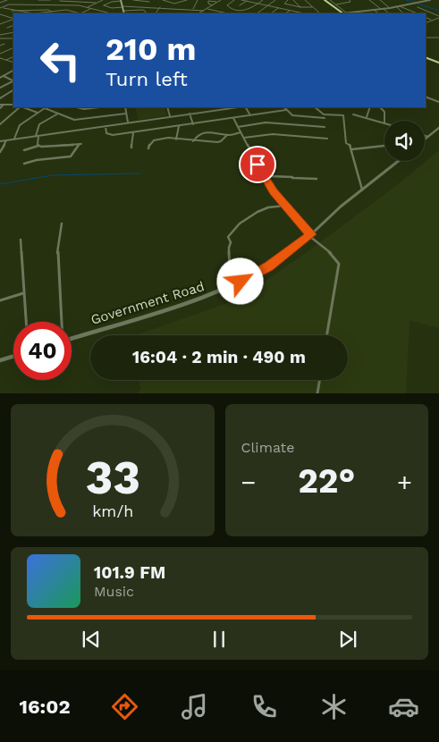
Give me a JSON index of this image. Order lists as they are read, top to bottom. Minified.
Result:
{"streets":{"street":["Government Road"]},"page":{"turn":["210 m","Turn left"],"limit":"40","trip":"16:04 · 2 min · 490 m","tile":"Climate","heat":["−","22°","+"],"song":["101.9 FM","Music"],"tabs":"16:02","gauge":["33","km/h"]}}
